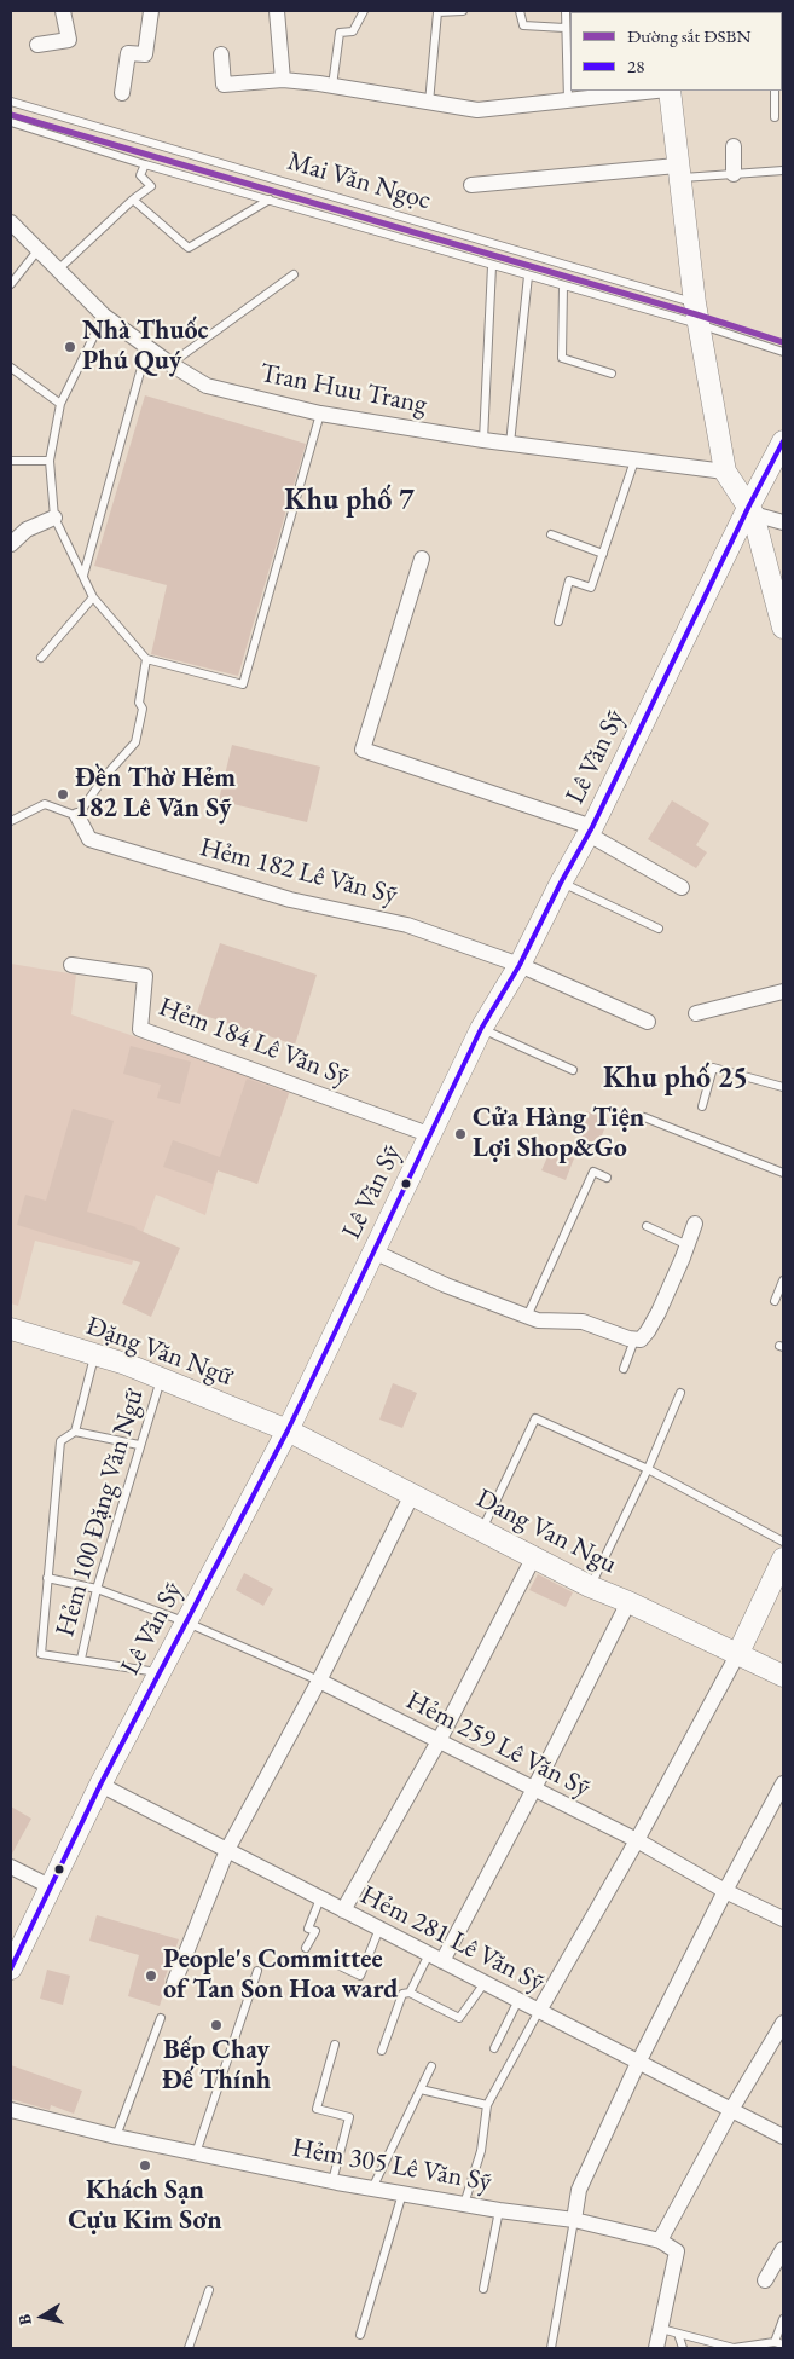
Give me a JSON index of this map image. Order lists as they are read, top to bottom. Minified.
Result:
{"streets":{"main road":["Lê Văn Sỹ","Đặng Văn Ngữ","Dang Van Ngu"],"street":["Tran Huu Trang","Hẻm 182 Lê Văn Sỹ","Hẻm 184 Lê Văn Sỹ","Hẻm 259 Lê Văn Sỹ","Hẻm 281 Lê Văn Sỹ","Hẻm 305 Lê Văn Sỹ"],"lane":["Mai Văn Ngọc","Hẻm 100 Đặng Văn Ngữ"]},"crossings":[["Lê Văn Sỹ","Hẻm 182 Lê Văn Sỹ"],["Lê Văn Sỹ","Hẻm 184 Lê Văn Sỹ"],["Lê Văn Sỹ","Đặng Văn Ngữ"],["Lê Văn Sỹ","Dang Van Ngu"],["Lê Văn Sỹ","Hẻm 259 Lê Văn Sỹ"],["Lê Văn Sỹ","Hẻm 281 Lê Văn Sỹ"],["Đặng Văn Ngữ","Hẻm 100 Đặng Văn Ngữ"],["Đặng Văn Ngữ","Dang Van Ngu"],["Hẻm 100 Đặng Văn Ngữ","Hẻm 259 Lê Văn Sỹ"]],"districts":["Khu phố 7","Khu phố 25"],"places":["Nhà Thuốc Phú Quý","Đền Thờ Hẻm 182 Lê Văn Sỹ","Cửa Hàng Tiện Lợi Shop&Go","People's Committee of Tan Son Hoa ward","Bếp Chay Đế Thính","Khách Sạn Cựu Kim Sơn"],"lines":["rail line ĐSBN","transit line 28"],"legend":["Đường sắt ĐSBN","28"],"north":"left"}
